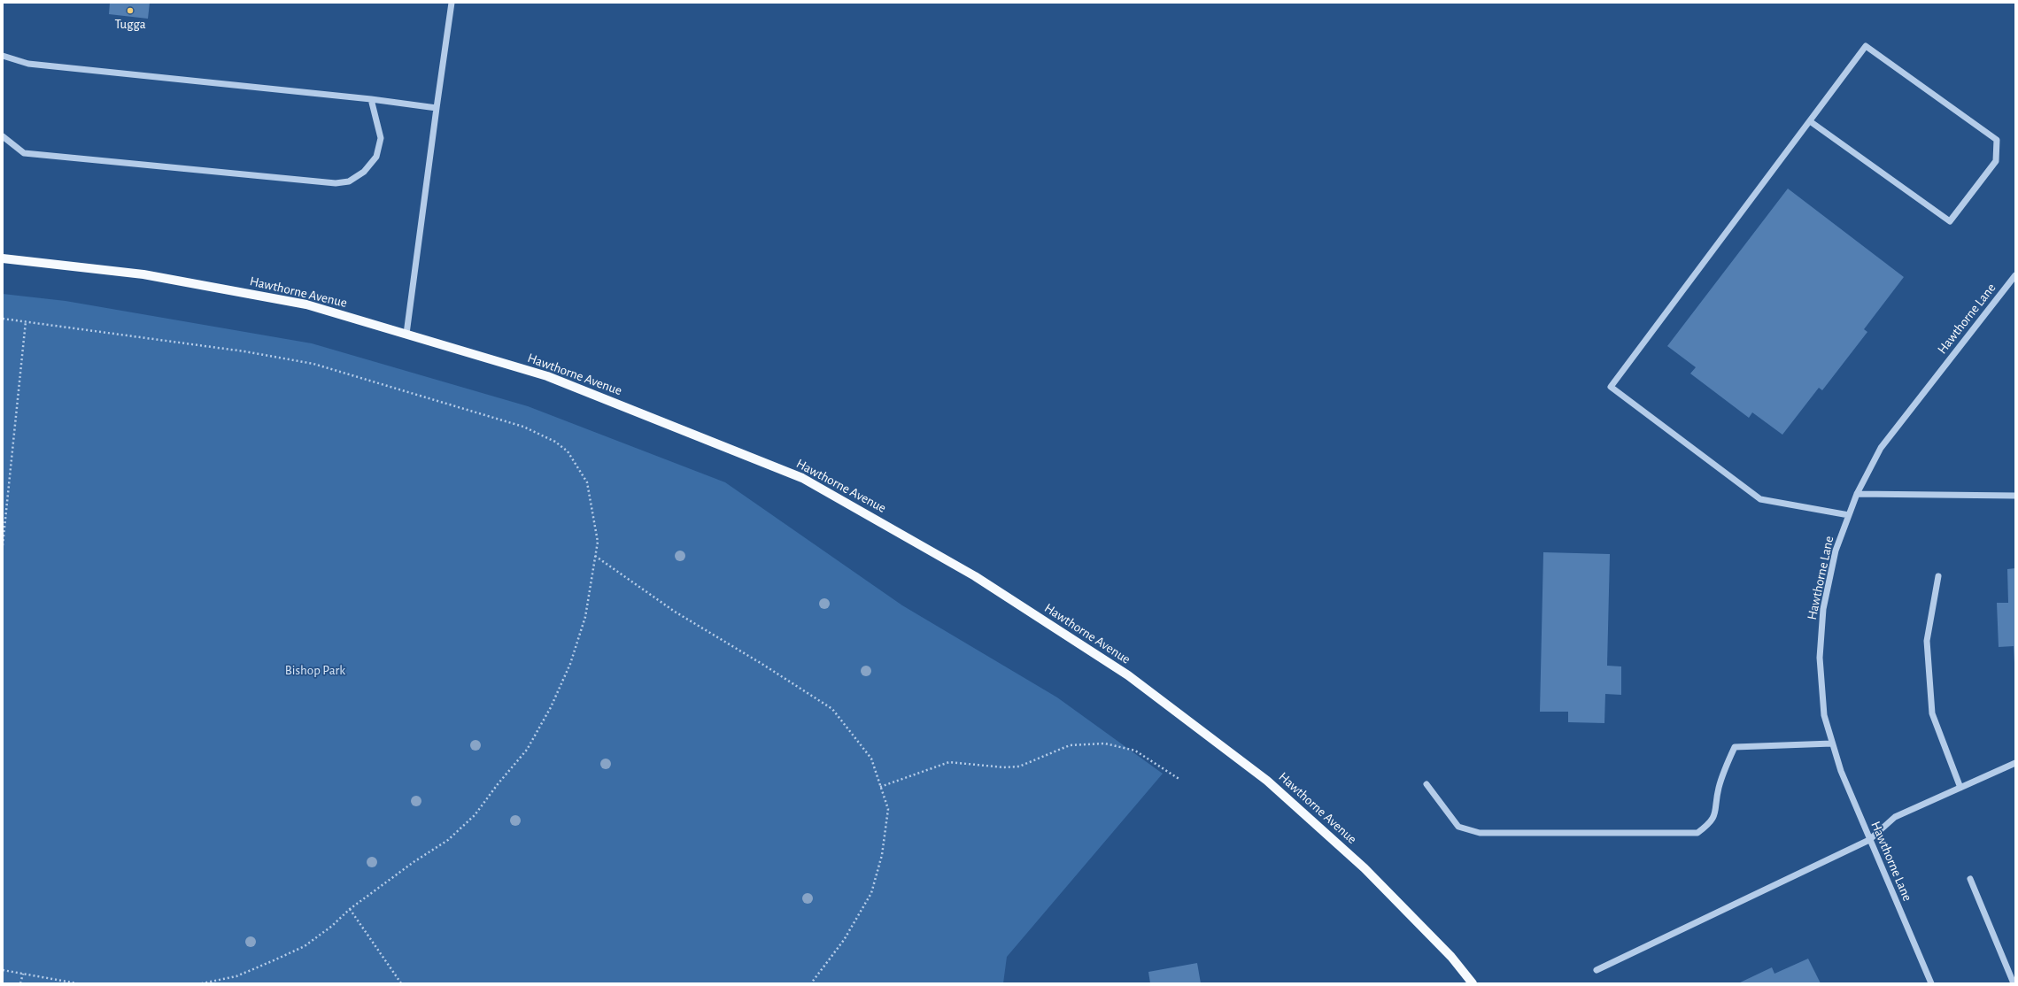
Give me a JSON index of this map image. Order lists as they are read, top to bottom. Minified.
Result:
{"streets":{"main road":["Hawthorne Avenue"],"street":["Hawthorne Lane"]},"parks":["Bishop Park"],"places":["Tugga"]}
